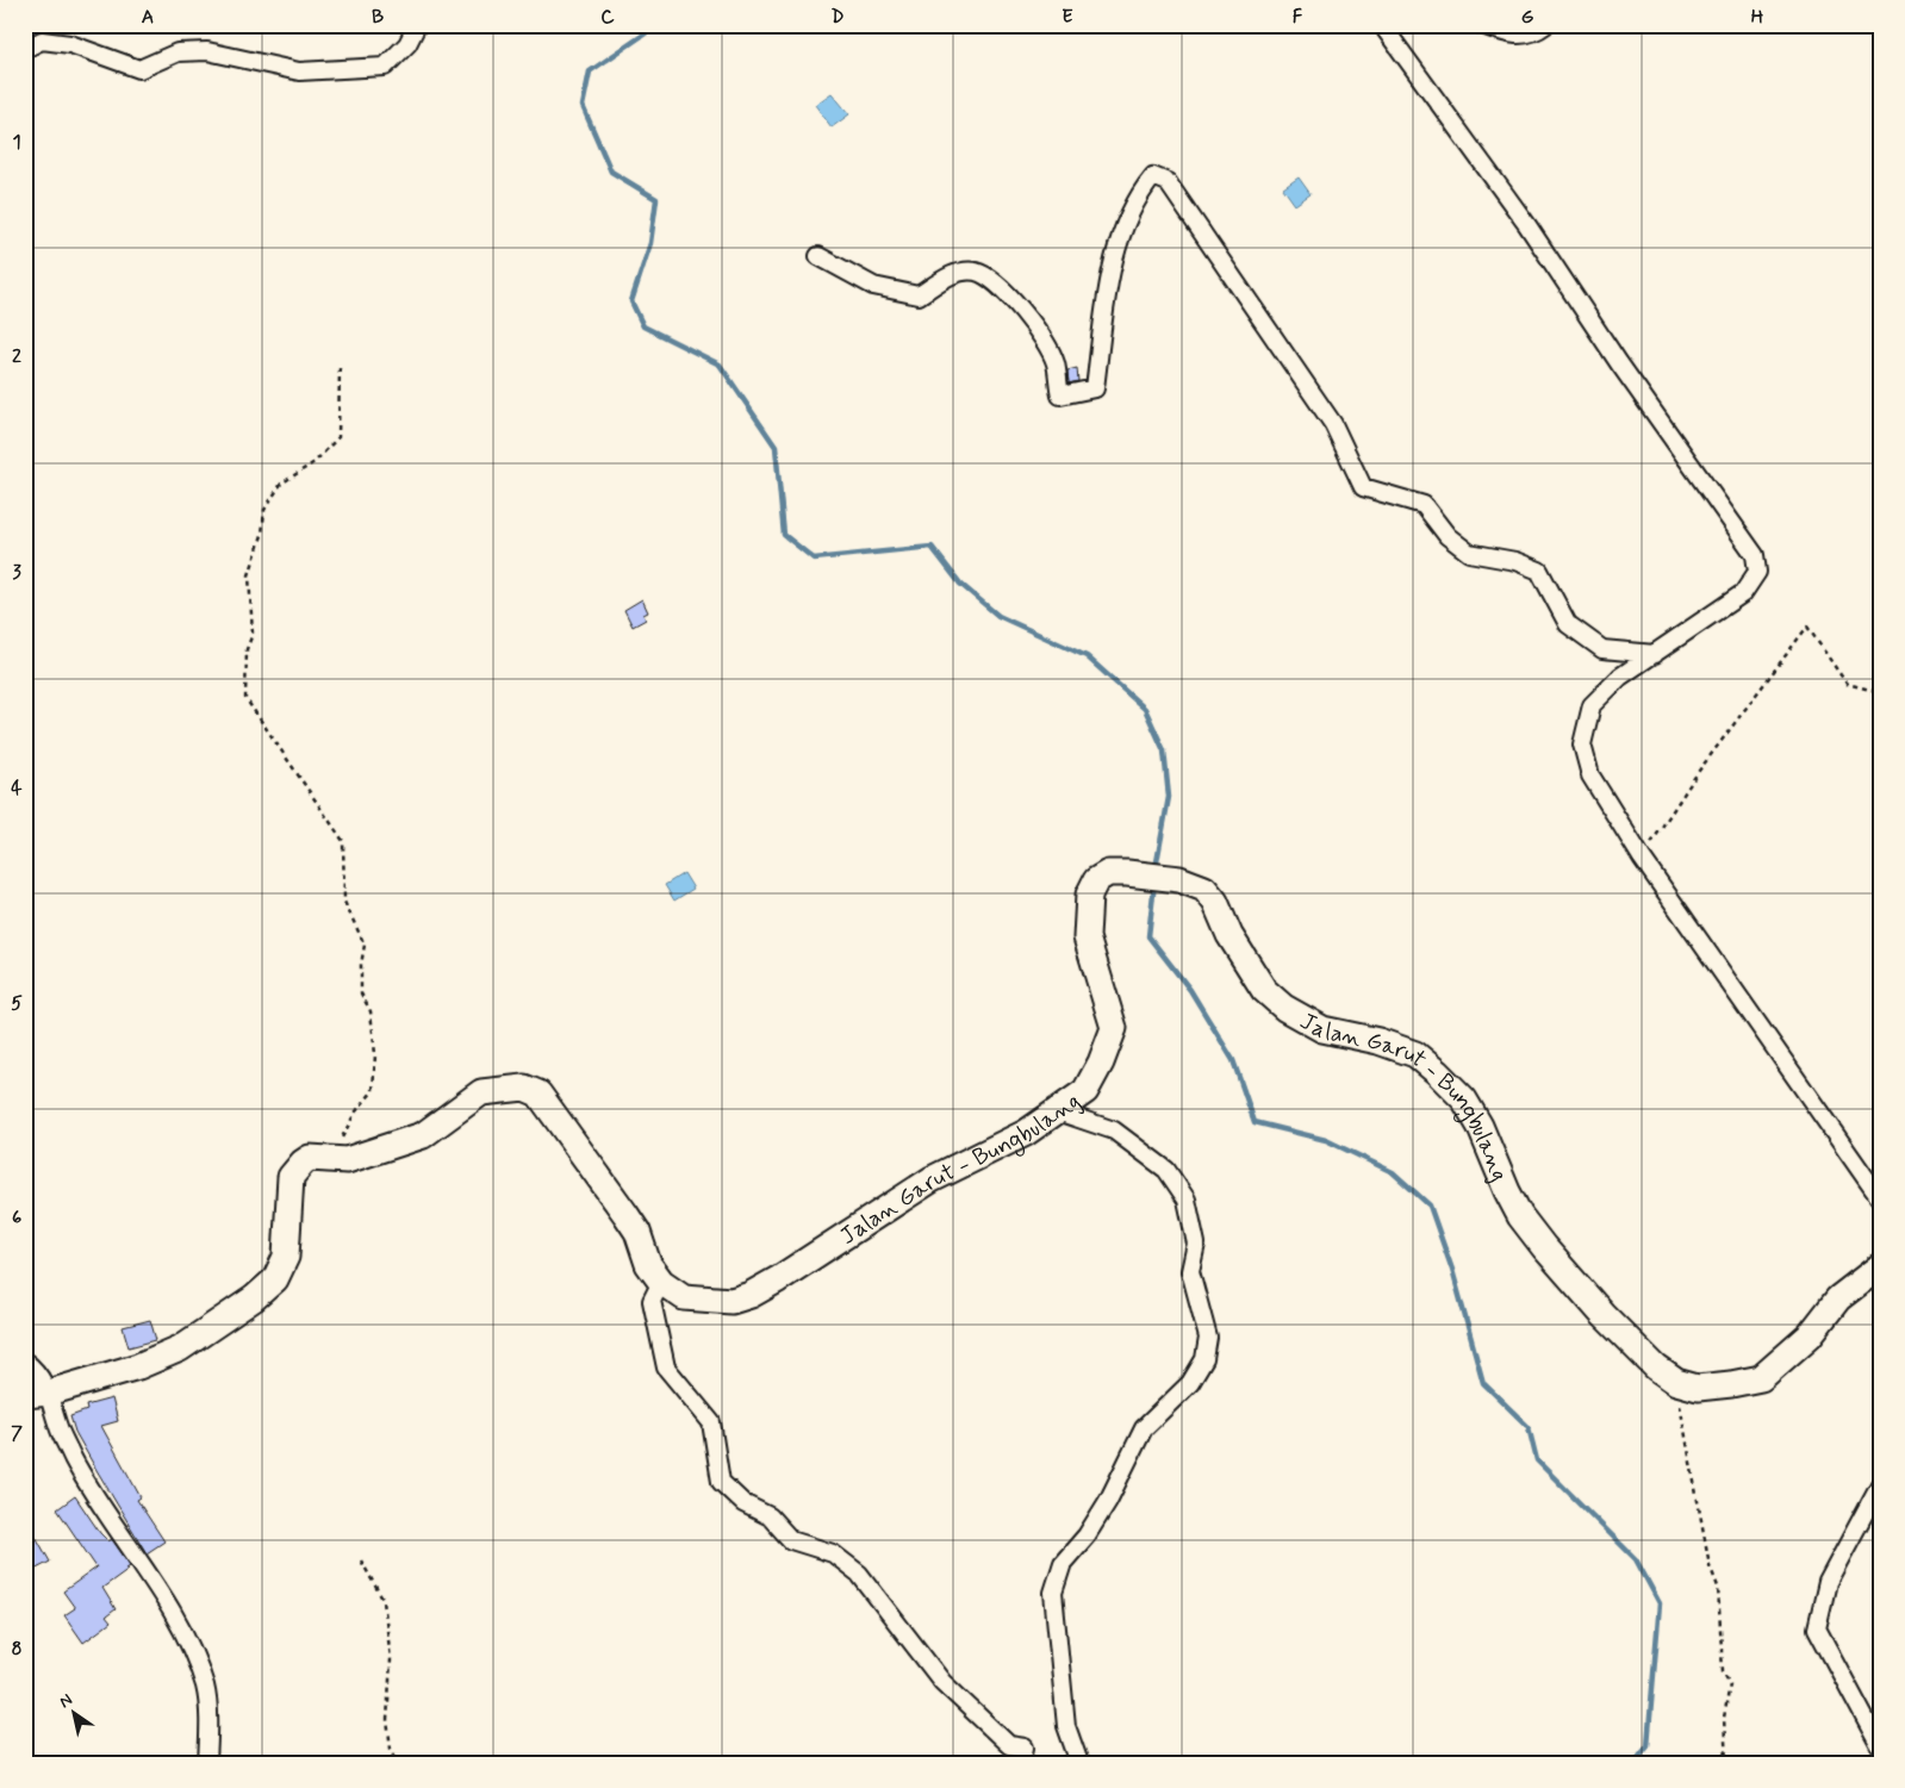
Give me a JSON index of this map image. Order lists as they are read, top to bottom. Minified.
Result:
{"streets":{"main road":["Jalan Garut - Bungbulang"]},"north":"top left","grid":{"columns":["A","B","C","D","E","F","G","H"],"rows":["1","2","3","4","5","6","7","8"]}}
